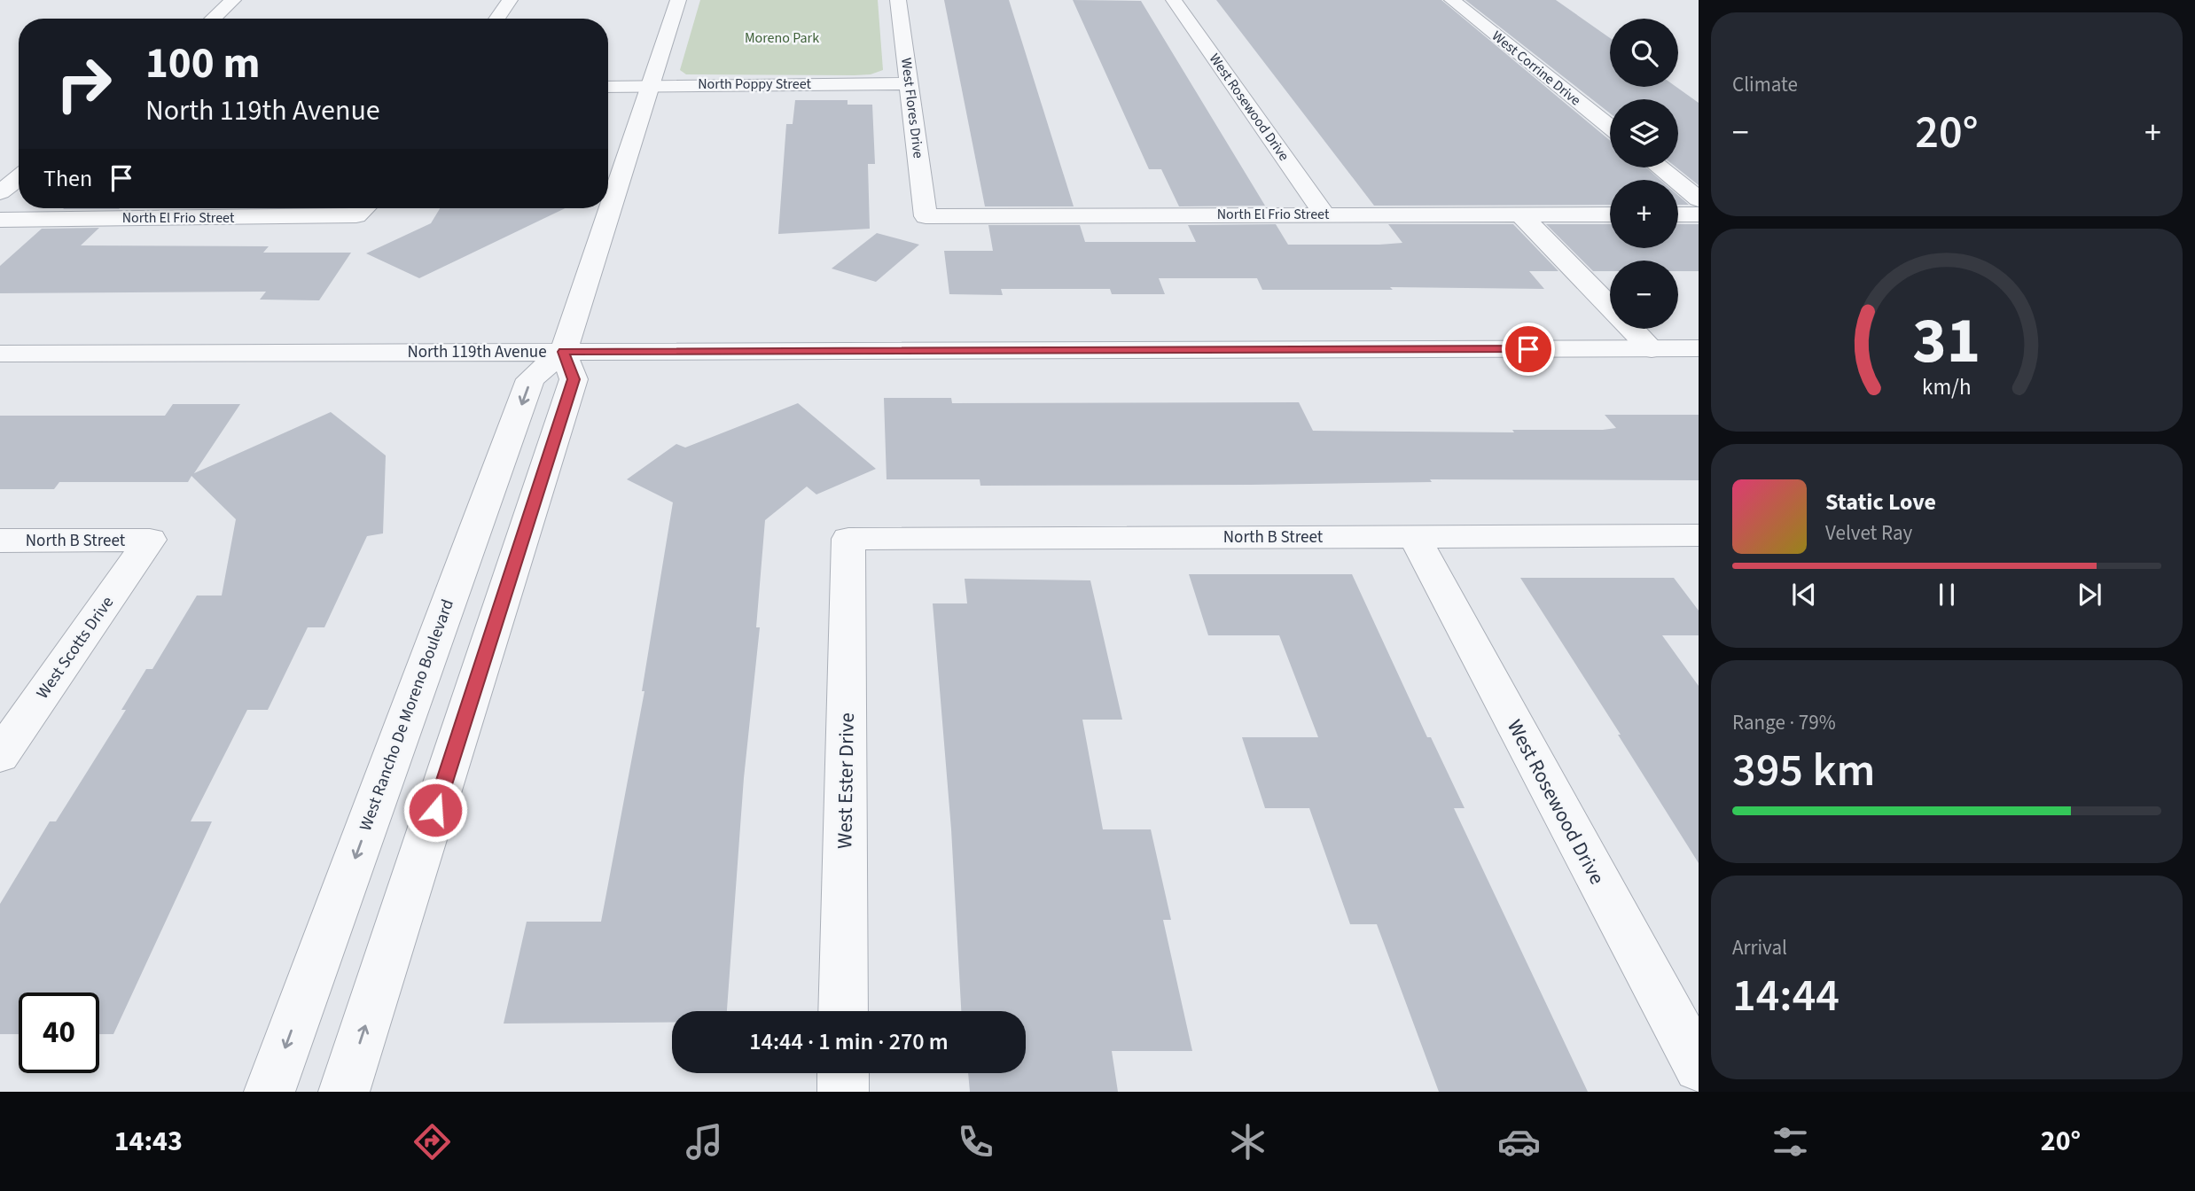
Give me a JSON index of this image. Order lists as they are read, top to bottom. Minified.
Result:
{"streets":{"street":["West Corrine Drive","North Poppy Street","West Rosewood Drive","West Flores Drive","North El Frio Street","North 119th Avenue","North B Street","West Scotts Drive","West Rancho De Moreno Boulevard","West Ester Drive"]},"crossings":[["North Poppy Street","West Flores Drive"],["West Rosewood Drive","North El Frio Street"],["West Rosewood Drive","North B Street"],["West Flores Drive","North El Frio Street"],["North 119th Avenue","West Rancho De Moreno Boulevard"],["North B Street","West Scotts Drive"],["North B Street","West Ester Drive"]],"parks":["Moreno Park"],"page":{"tile":["Climate",["Range · 79%","395 km"],["Arrival","14:44"]],"map_buttons":["+","−"],"turn":["100 m","North 119th Avenue"],"heat":["−","20°","+"],"then":"Then","song":["Static Love","Velvet Ray"],"limit":"40","trip":"14:44 · 1 min · 270 m","tabs":["14:43","20°"],"gauge":["31","km/h"]}}
